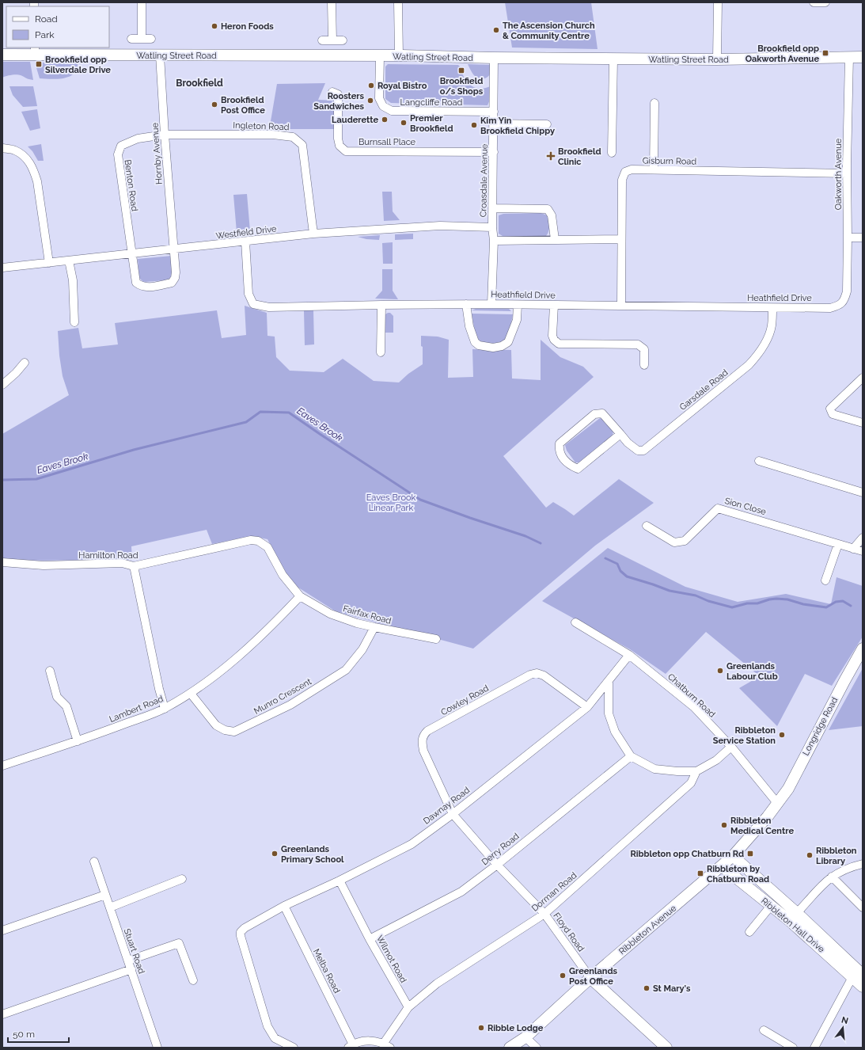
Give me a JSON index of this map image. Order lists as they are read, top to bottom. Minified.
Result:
{"streets":{"street":["Watling Street Road","Langcliffe Road","Ingleton Road","Burnsall Place","Hornby Avenue","Gisburn Road","Oakworth Avenue","Croasdale Avenue","Benton Road","Westfield Drive","Heathfield Drive","Garsdale Road","Sion Close","Hamilton Road","Fairfax Road","Chatburn Road","Munro Crescent","Cowley Road","Lambert Road","Longridge Road","Dawnay Road","Derry Road","Dorman Road","Ribbleton Hall Drive","Ribbleton Avenue","Floyd Road","Stuart Road","Wilmot Road","Melba Road"]},"crossings":[["Watling Street Road","Langcliffe Road"],["Watling Street Road","Hornby Avenue"],["Watling Street Road","Oakworth Avenue"],["Watling Street Road","Croasdale Avenue"],["Langcliffe Road","Croasdale Avenue"],["Ingleton Road","Hornby Avenue"],["Ingleton Road","Benton Road"],["Ingleton Road","Westfield Drive"],["Burnsall Place","Croasdale Avenue"],["Hornby Avenue","Benton Road"],["Hornby Avenue","Westfield Drive"],["Gisburn Road","Oakworth Avenue"],["Gisburn Road","Heathfield Drive"],["Oakworth Avenue","Heathfield Drive"],["Croasdale Avenue","Westfield Drive"],["Croasdale Avenue","Heathfield Drive"],["Benton Road","Westfield Drive"],["Westfield Drive","Heathfield Drive"],["Heathfield Drive","Garsdale Road"],["Hamilton Road","Fairfax Road"],["Fairfax Road","Munro Crescent"],["Fairfax Road","Lambert Road"],["Chatburn Road","Longridge Road"],["Chatburn Road","Dawnay Road"],["Chatburn Road","Ribbleton Avenue"],["Munro Crescent","Lambert Road"],["Cowley Road","Dawnay Road"],["Cowley Road","Floyd Road"],["Longridge Road","Ribbleton Avenue"],["Dawnay Road","Floyd Road"],["Dawnay Road","Wilmot Road"],["Dawnay Road","Melba Road"],["Derry Road","Floyd Road"],["Derry Road","Wilmot Road"],["Dorman Road","Floyd Road"],["Dorman Road","Wilmot Road"],["Ribbleton Hall Drive","Ribbleton Avenue"],["Ribbleton Avenue","Floyd Road"]],"districts":["Brookfield"],"water":["Eaves Brook"],"parks":["Eaves Brook Linear Park"],"places":{"other":["Heron Foods","The Ascension Church & Community Centre","Royal Bistro","Roosters Sandwiches","Brookfield Post Office","Lauderette","Premier Brookfield","Kim Yin Brookfield Chippy","Greenlands Labour Club","Ribbleton Service Station","Ribbleton Medical Centre","Greenlands Primary School","Ribbleton Library","Greenlands Post Office","St Mary's","Ribble Lodge"],"transit":["Brookfield opp Oakworth Avenue","Brookfield opp Silverdale Drive","Brookfield o/s Shops","Ribbleton opp Chatburn Rd","Ribbleton by Chatburn Road"],"health":["Brookfield Clinic"]},"legend":["Road","Park"],"scale_bar":"50 m","north":"top"}
